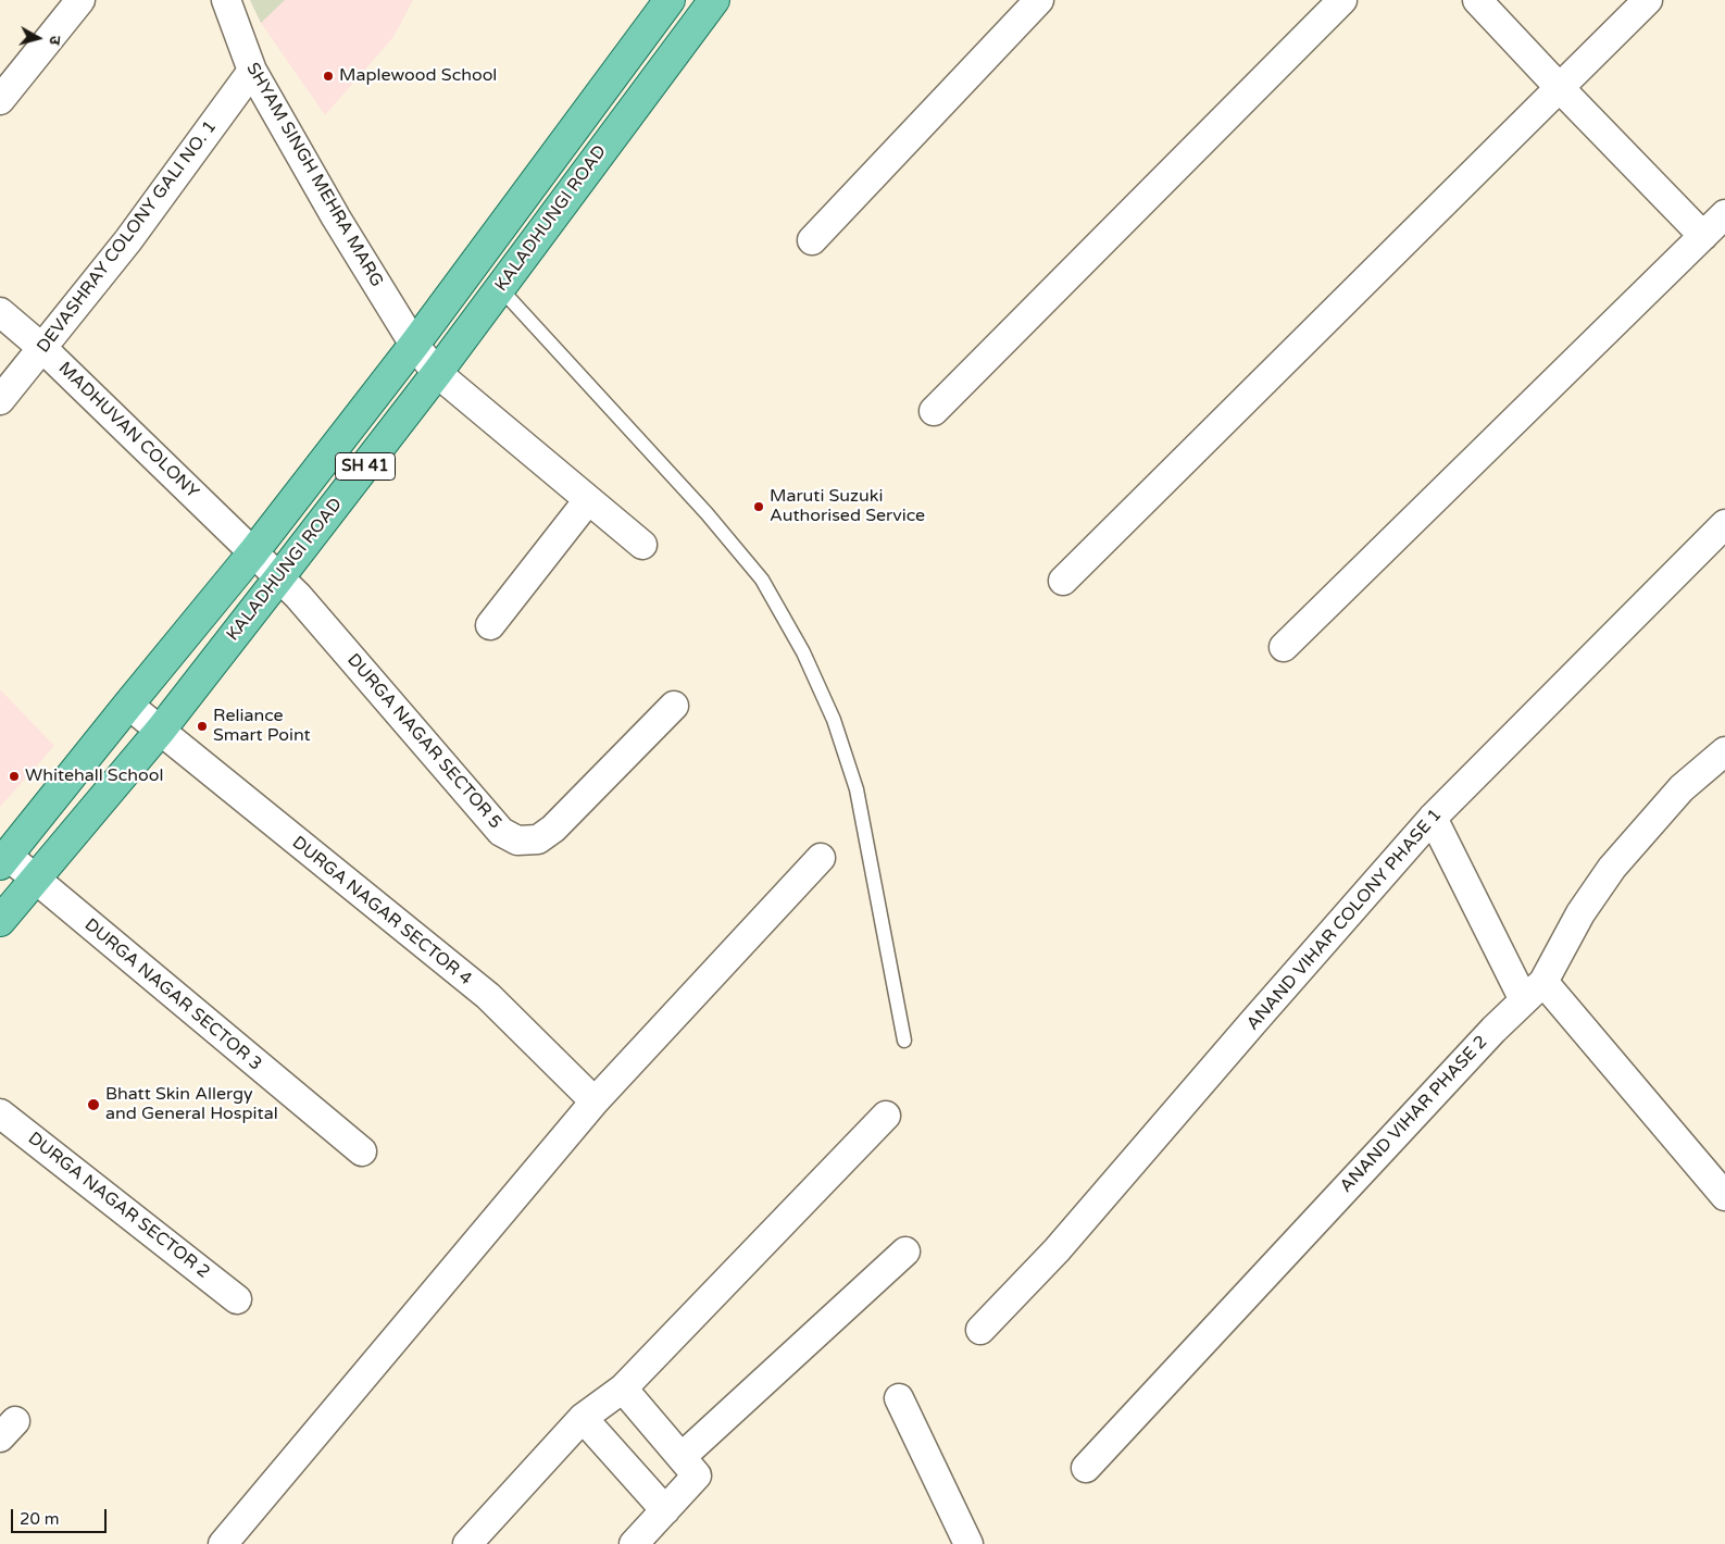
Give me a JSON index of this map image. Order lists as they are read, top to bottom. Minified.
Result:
{"streets":{"main road":["KALADHUNGI ROAD","SH 41"],"street":["SHYAM SINGH MEHRA MARG","DEVASHRAY COLONY GALI NO. 1","MADHUVAN COLONY","DURGA NAGAR SECTOR 5","DURGA NAGAR SECTOR 4","ANAND VIHAR COLONY PHASE 1","DURGA NAGAR SECTOR 3","ANAND VIHAR PHASE 2","DURGA NAGAR SECTOR 2"]},"crossings":[["SHYAM SINGH MEHRA MARG","KALADHUNGI ROAD"],["SHYAM SINGH MEHRA MARG","DEVASHRAY COLONY GALI NO. 1"],["KALADHUNGI ROAD","MADHUVAN COLONY"],["KALADHUNGI ROAD","DURGA NAGAR SECTOR 5"],["KALADHUNGI ROAD","DURGA NAGAR SECTOR 4"],["KALADHUNGI ROAD","DURGA NAGAR SECTOR 3"],["DEVASHRAY COLONY GALI NO. 1","MADHUVAN COLONY"],["MADHUVAN COLONY","DURGA NAGAR SECTOR 5"]],"places":["Maplewood School","Maruti Suzuki Authorised Service","Reliance Smart Point","Whitehall School","Bhatt Skin Allergy and General Hospital"],"scale_bar":"20 m","north":"right"}
